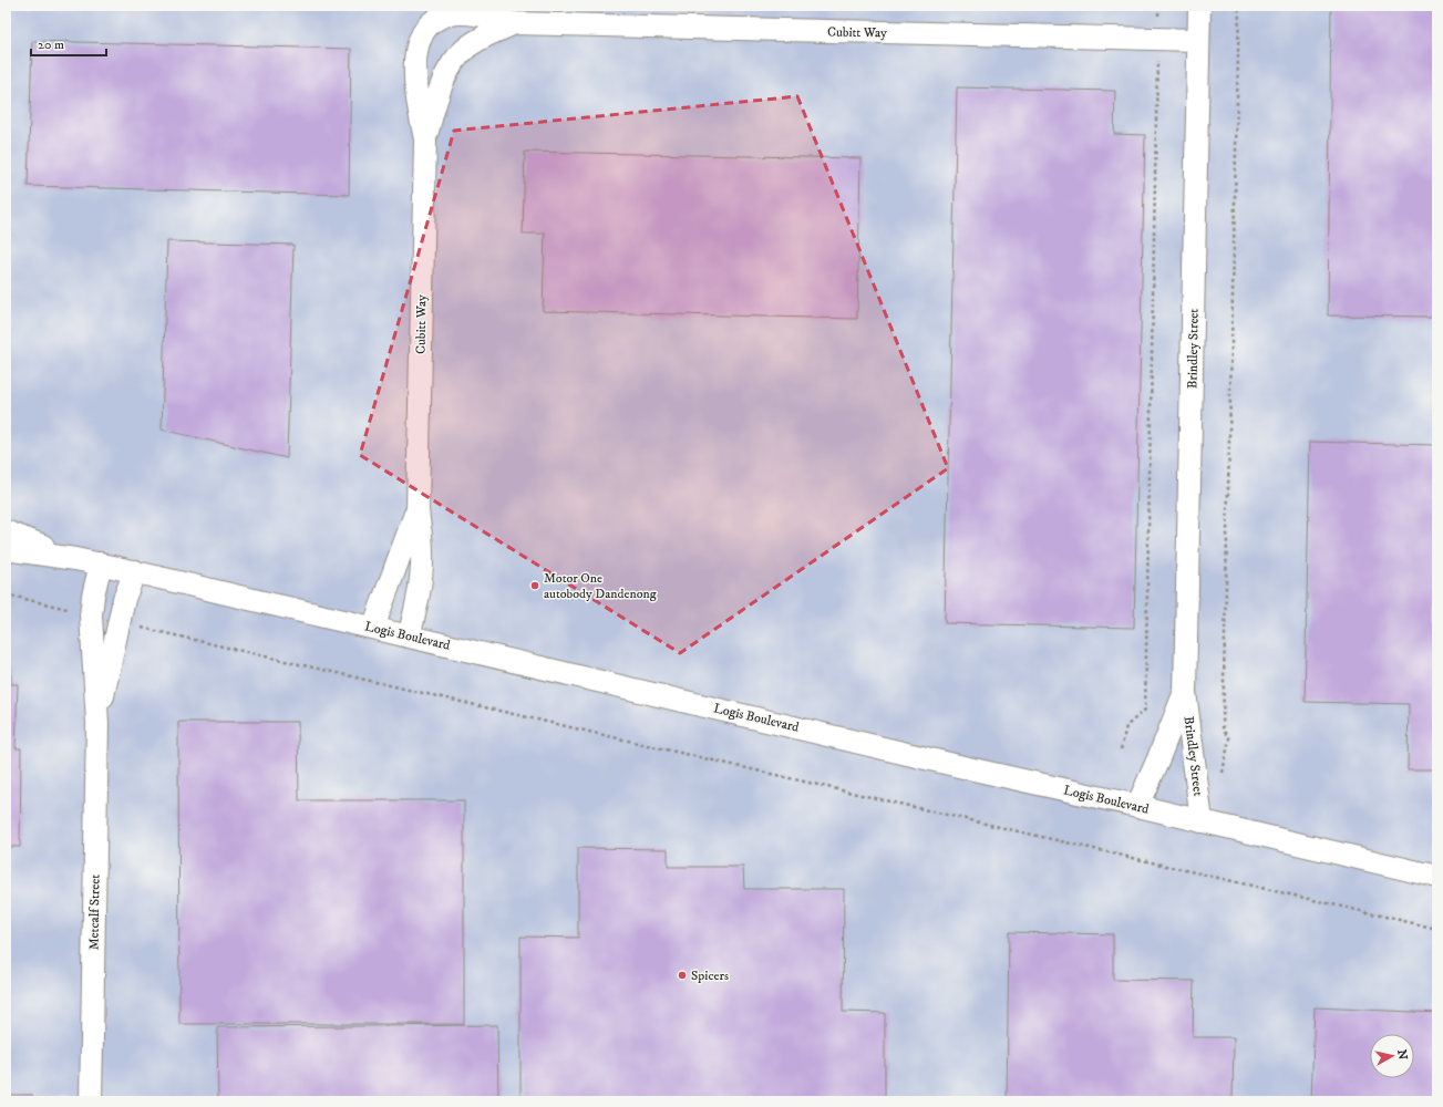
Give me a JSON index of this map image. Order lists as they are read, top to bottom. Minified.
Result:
{"streets":{"street":["Cubitt Way","Brindley Street","Logis Boulevard","Metcalf Street"]},"crossings":[["Cubitt Way","Brindley Street"],["Cubitt Way","Logis Boulevard"],["Brindley Street","Logis Boulevard"],["Logis Boulevard","Metcalf Street"]],"places":["Motor One autobody Dandenong","Spicers"],"scale_bar":"20 m","north":"right"}
